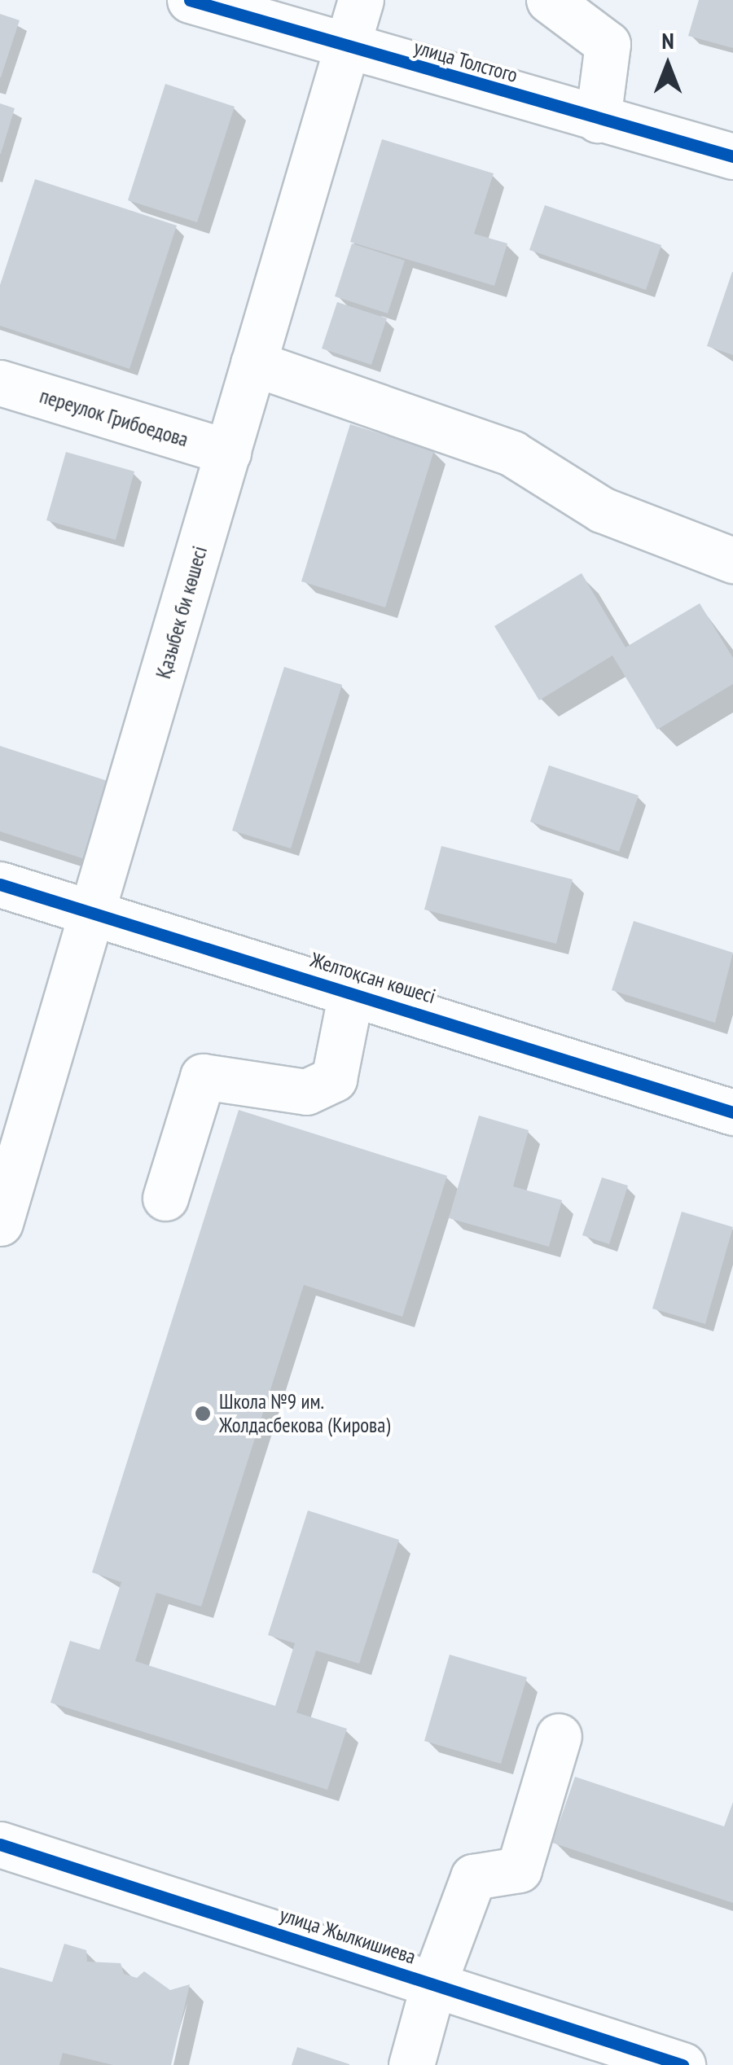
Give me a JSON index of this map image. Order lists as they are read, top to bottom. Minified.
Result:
{"streets":{"street":["улица Толстого","переулок Грибоедова","Қазыбек би көшесі","Желтоқсан көшесі","улица Жылкишиева"]},"crossings":[["улица Толстого","Қазыбек би көшесі"],["переулок Грибоедова","Қазыбек би көшесі"],["Қазыбек би көшесі","Желтоқсан көшесі"]],"places":["Школа №9 им. Жолдасбекова (Кирова)"],"north":"top"}
